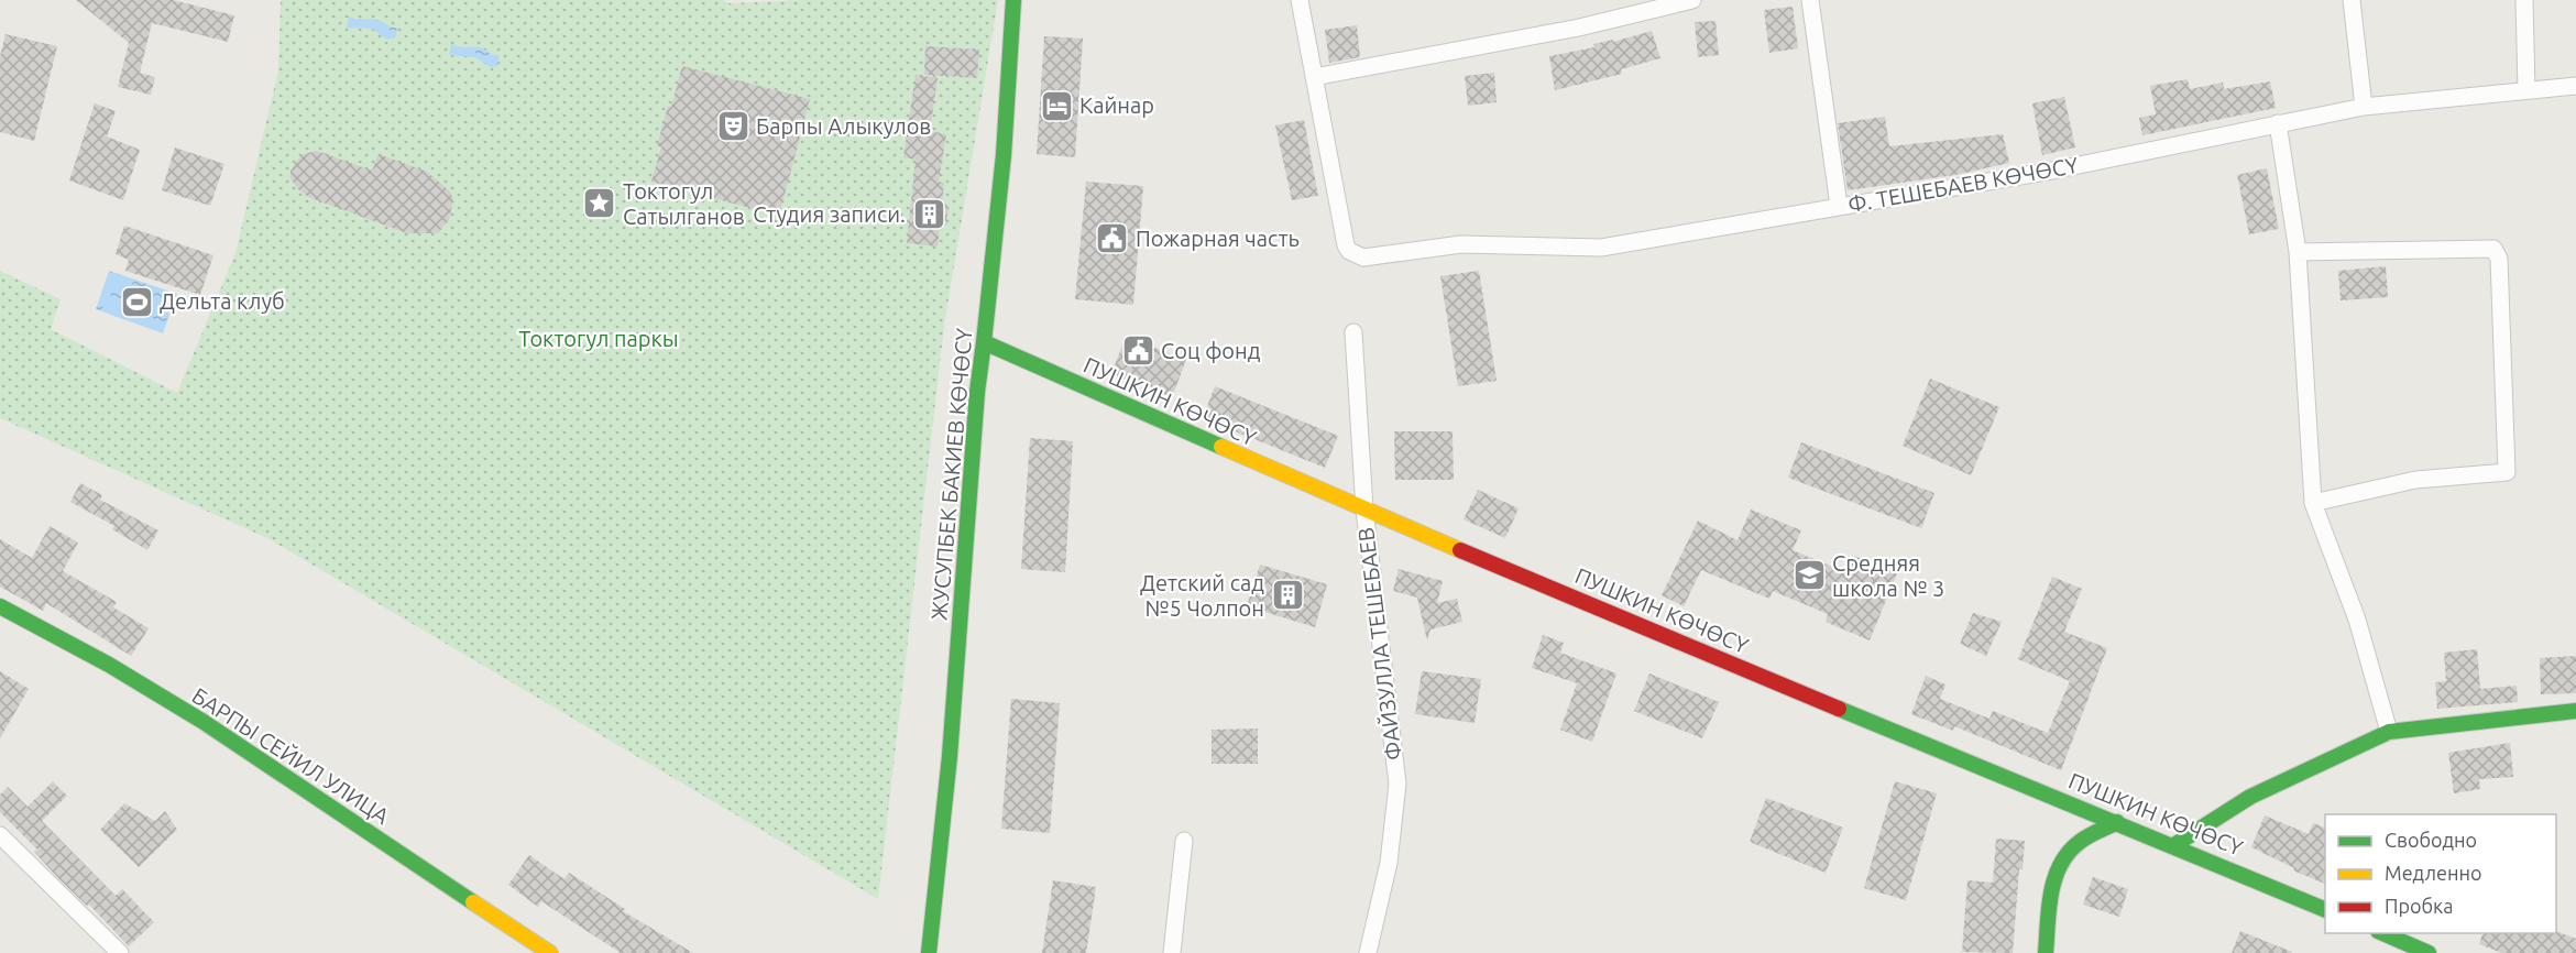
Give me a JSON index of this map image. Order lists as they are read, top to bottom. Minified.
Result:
{"streets":{"main road":["ПУШКИН КӨЧӨСҮ","ЖУСУПБЕК БАКИЕВ КӨЧӨСҮ","БАРПЫ СЕЙИЛ УЛИЦА"],"street":["Ф. ТЕШЕБАЕВ КӨЧӨСҮ","ФАЙЗУЛЛА ТЕШЕБАЕВ"]},"crossings":[["ПУШКИН КӨЧӨСҮ","ЖУСУПБЕК БАКИЕВ КӨЧӨСҮ"],["ПУШКИН КӨЧӨСҮ","ФАЙЗУЛЛА ТЕШЕБАЕВ"]],"parks":["Токтогул паркы"],"places":{"hotel":["Кайнар"],"theatre":["Барпы Алыкулов"],"place":["Токтогул Сатылганов"],"building":["Студия записи.","Детский сад №5 Чолпон"],"public building":["Пожарная часть","Соц фонд"],"sports":["Дельта клуб"],"school or university":["Средняя школа № 3"]},"legend":["Свободно","Медленно","Пробка"]}
